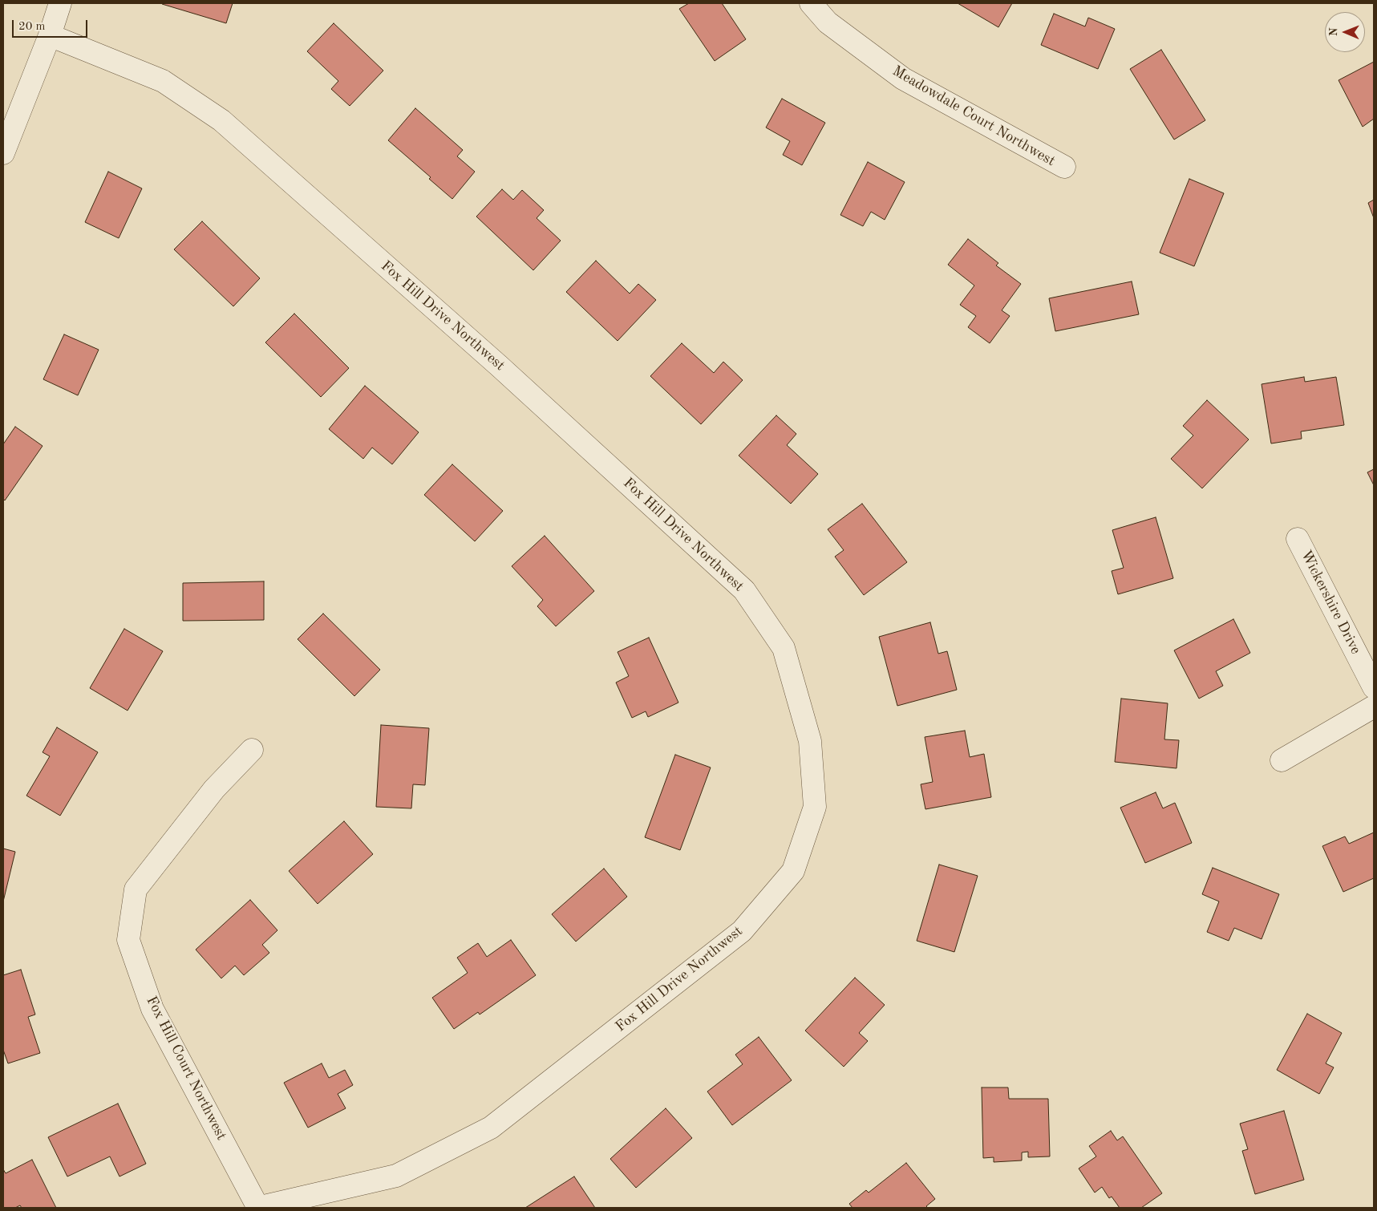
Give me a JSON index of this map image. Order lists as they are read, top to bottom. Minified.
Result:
{"streets":{"street":["Meadowdale Court Northwest","Fox Hill Drive Northwest","Wickershire Drive","Fox Hill Court Northwest"]},"crossings":[["Fox Hill Drive Northwest","Fox Hill Court Northwest"]],"scale_bar":"20 m","north":"left"}
